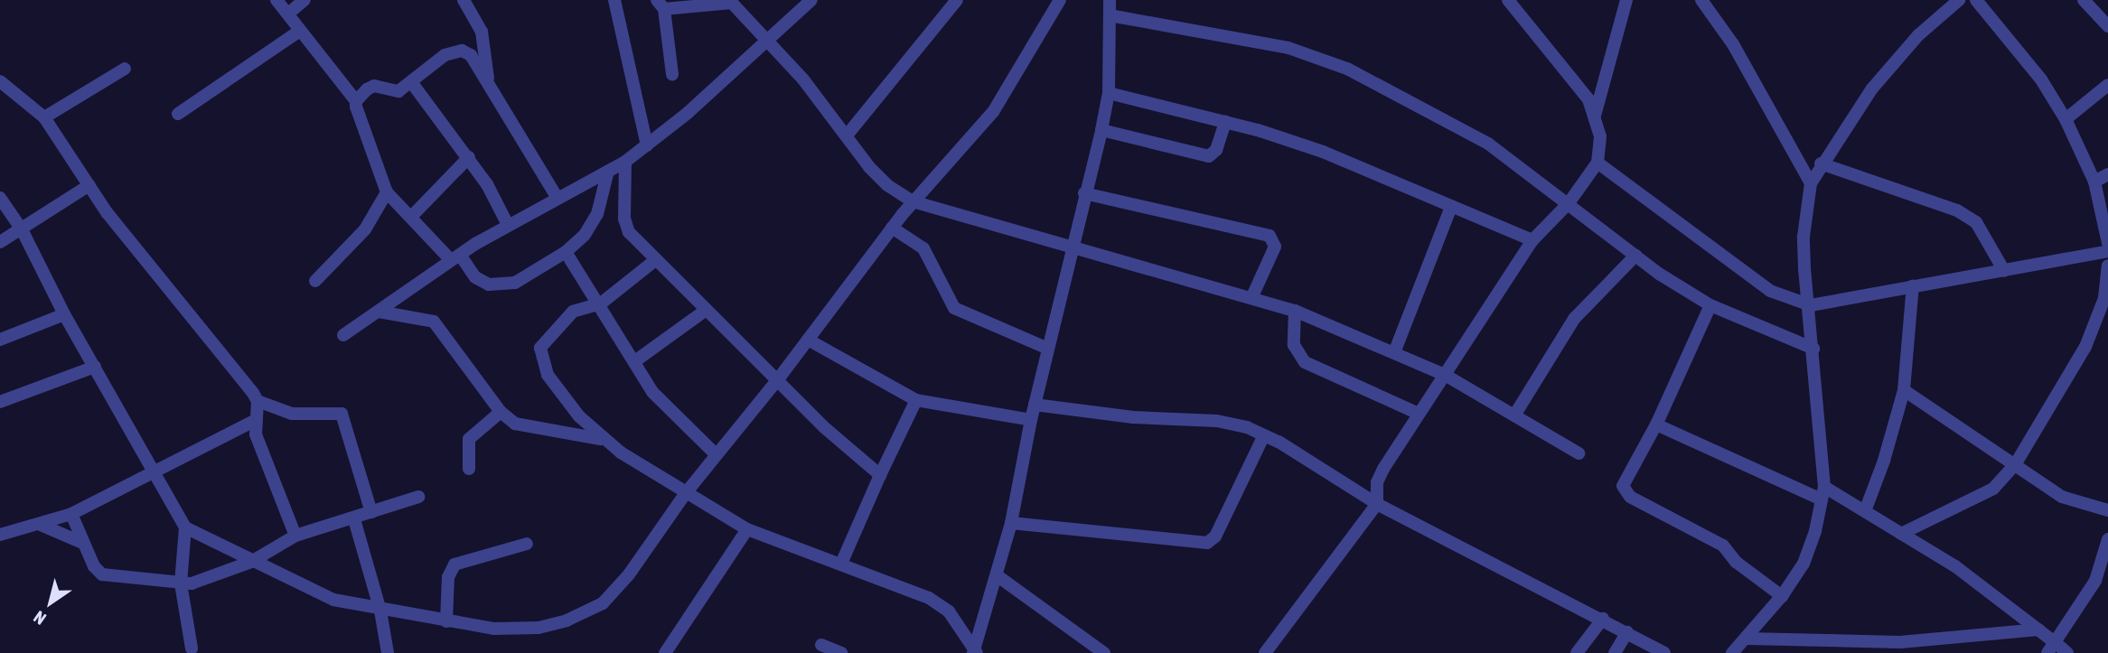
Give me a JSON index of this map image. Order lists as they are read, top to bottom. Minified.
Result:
{"north":"bottom left"}
